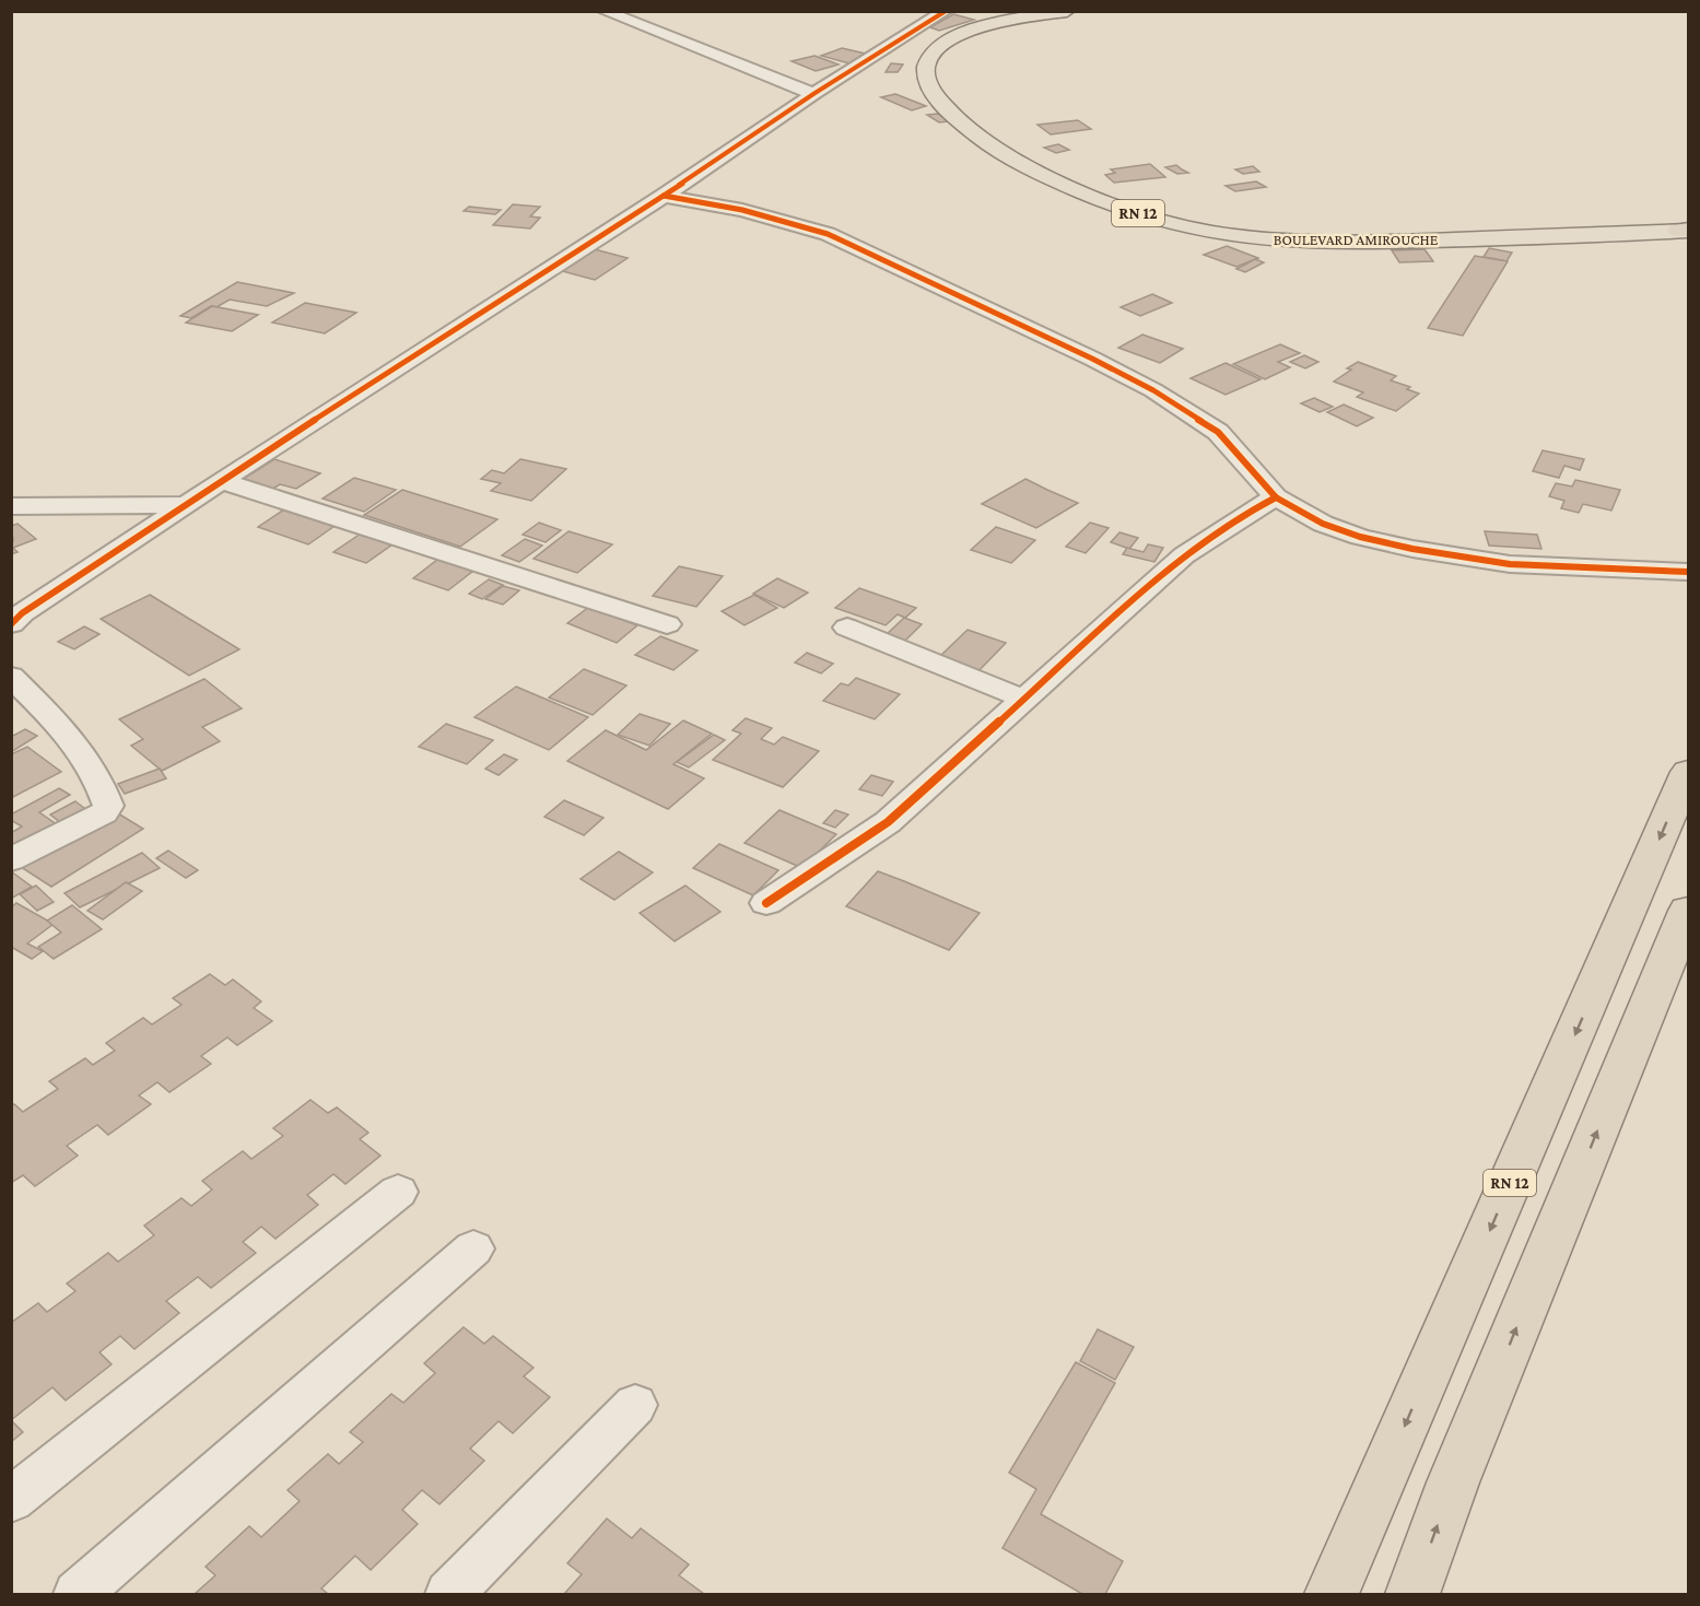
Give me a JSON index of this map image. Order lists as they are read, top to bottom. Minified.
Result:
{"streets":{"highway":["RN 12"],"main road":["BOULEVARD AMIROUCHE"]}}
